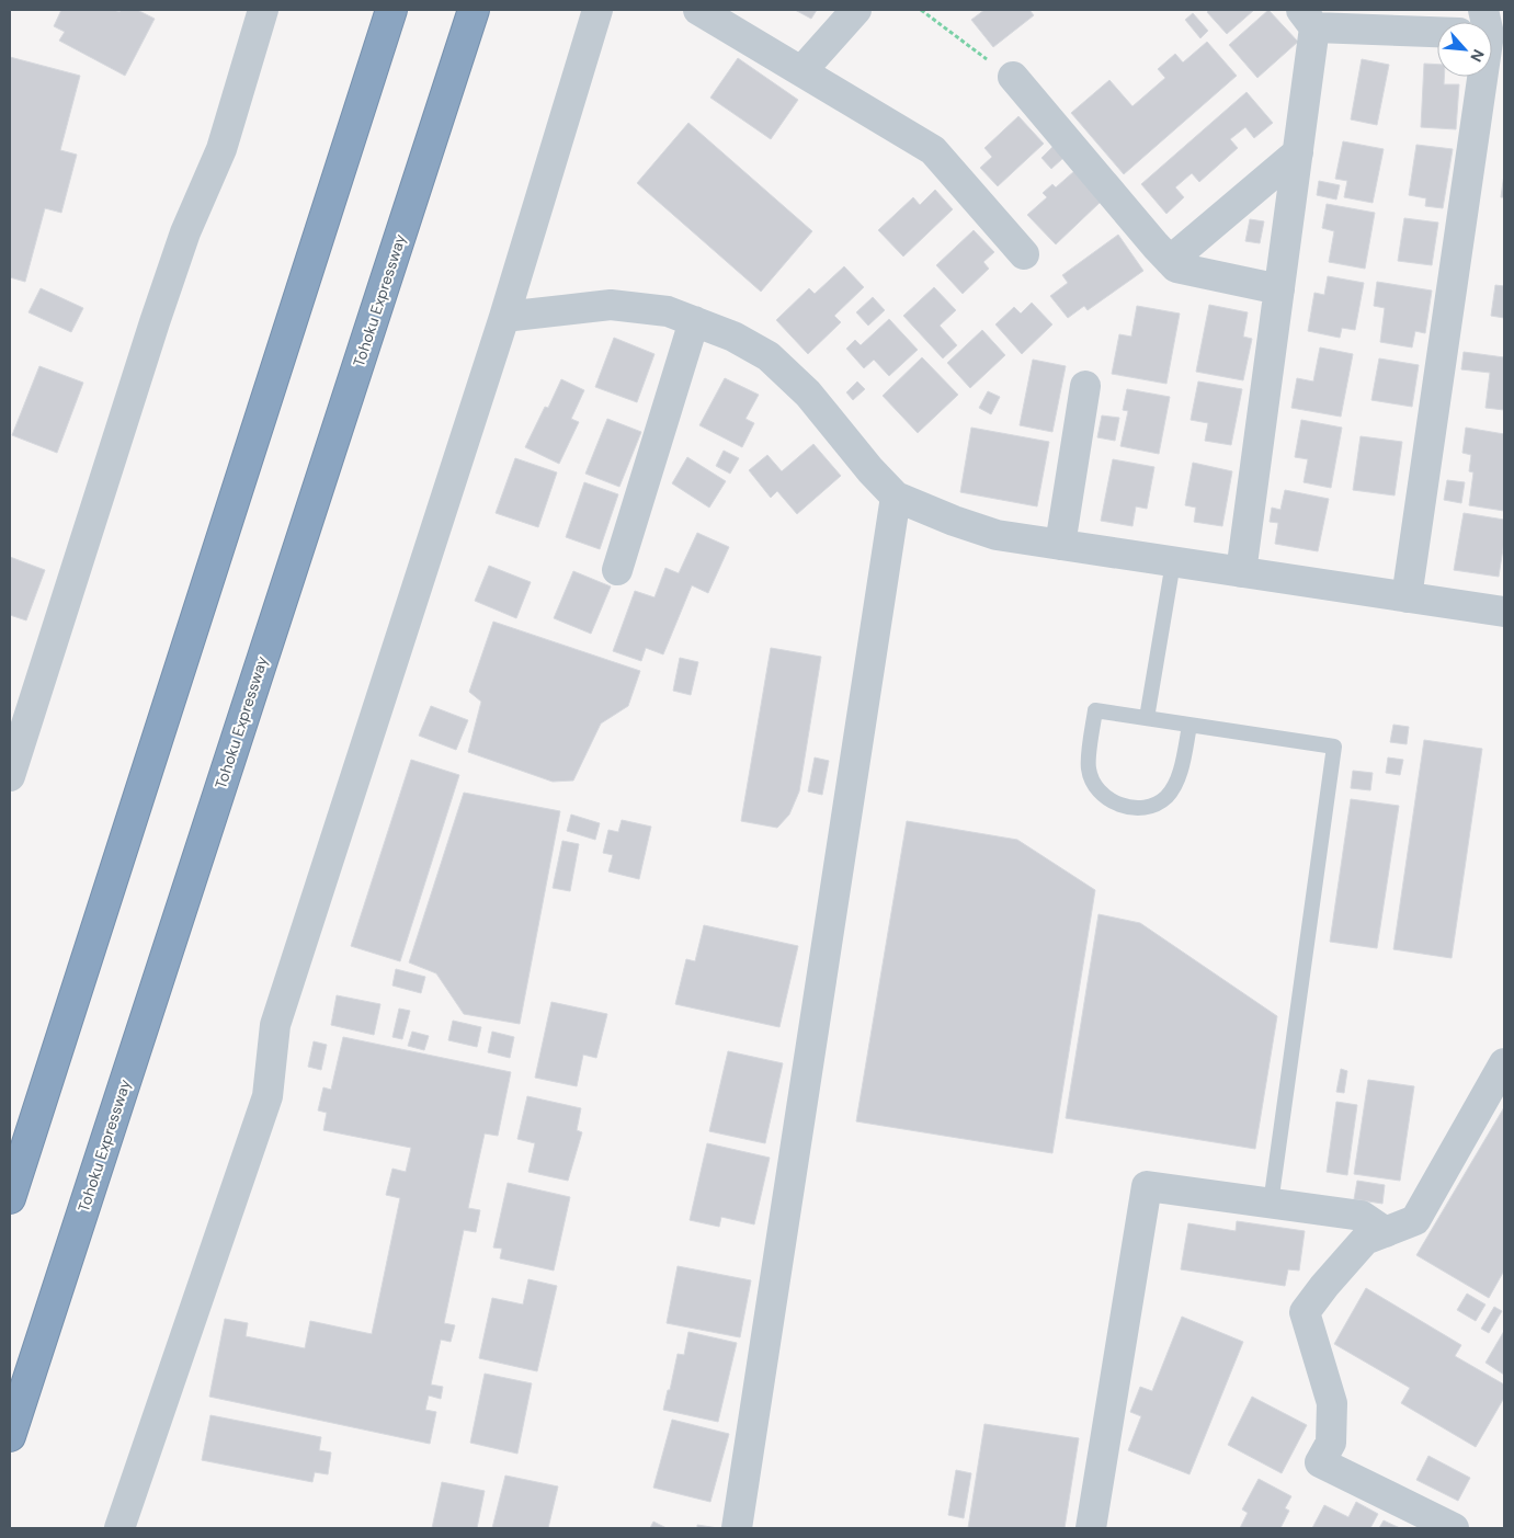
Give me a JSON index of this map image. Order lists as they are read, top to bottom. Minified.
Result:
{"streets":{"highway":["Tohoku Expressway"]},"north":"bottom right"}
